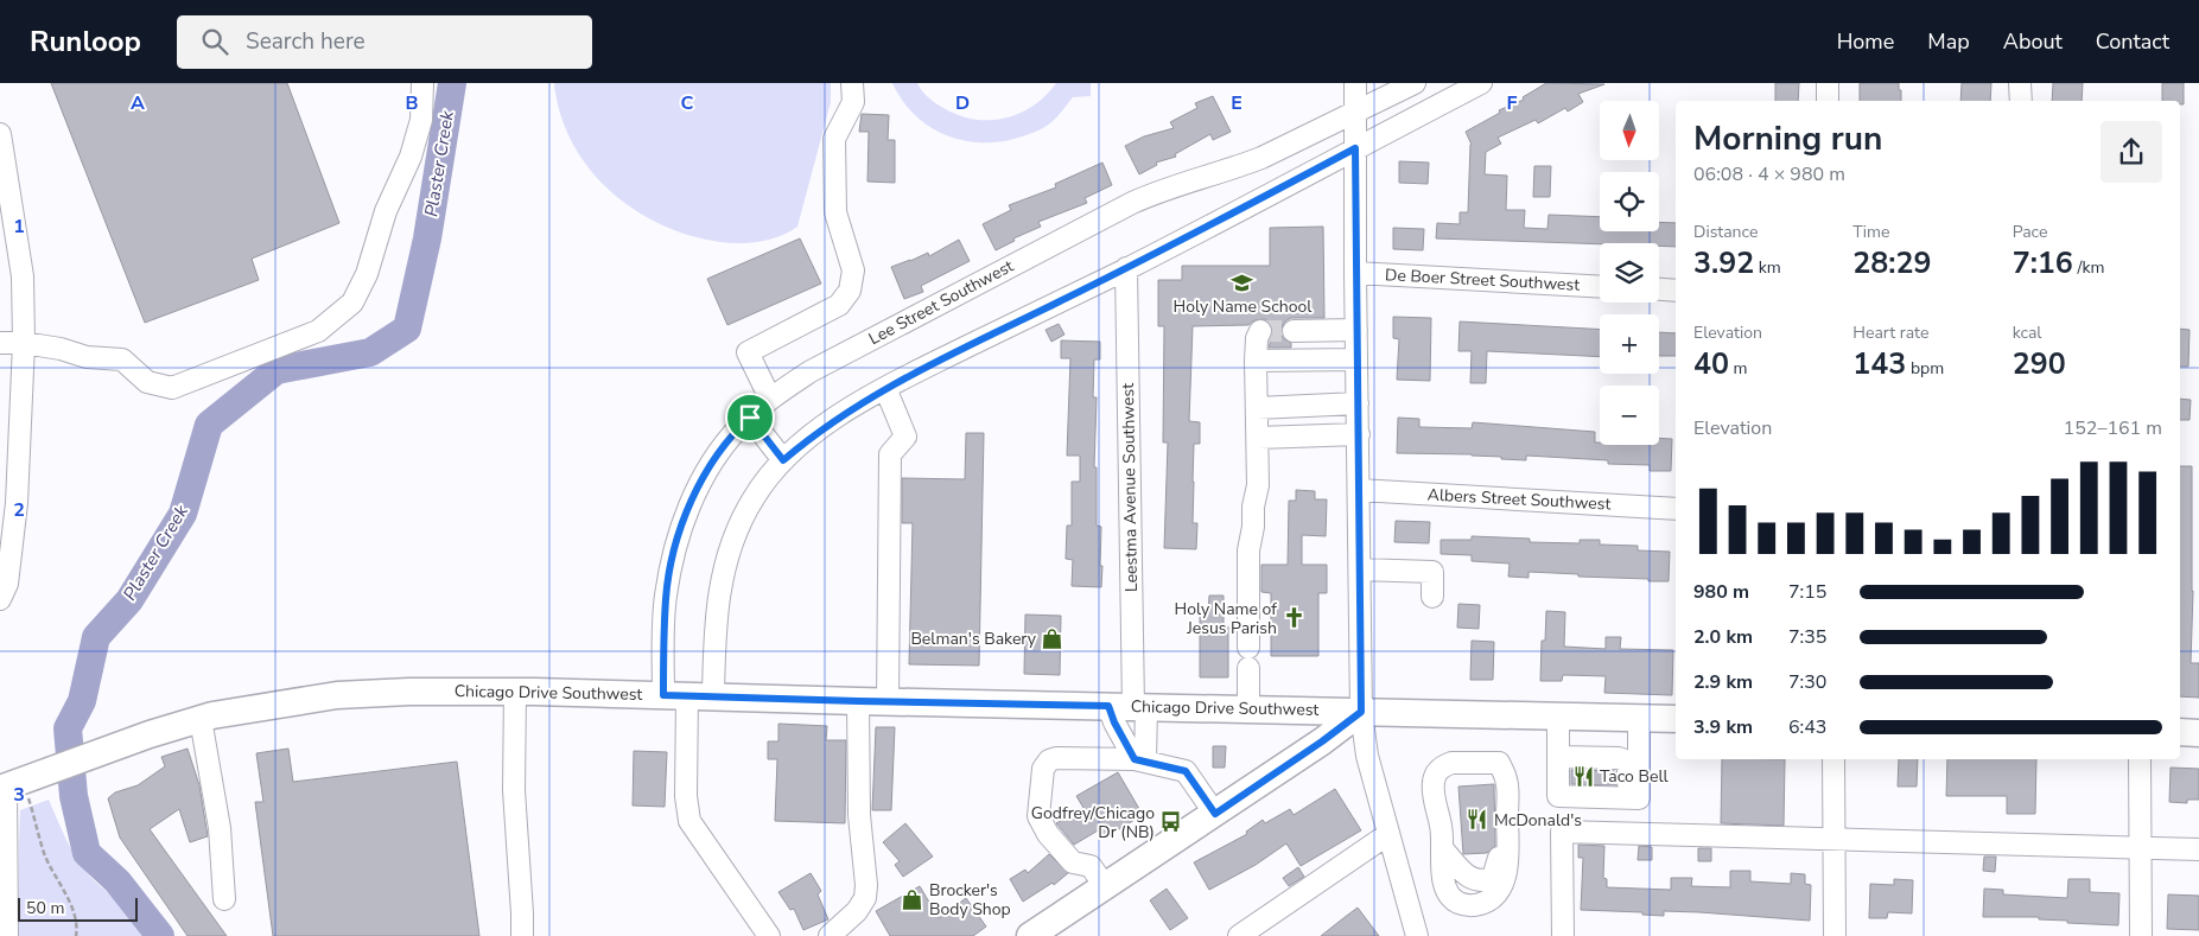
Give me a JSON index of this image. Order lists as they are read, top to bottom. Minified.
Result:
{"streets":{"main road":["Chicago Drive Southwest"],"street":["De Boer Street Southwest","Lee Street Southwest","Leestma Avenue Southwest","Albers Street Southwest"]},"crossings":[["Lee Street Southwest","Chicago Drive Southwest"],["Leestma Avenue Southwest","Chicago Drive Southwest"]],"water":["Plaster Creek"],"places":{"school or university":["Holy Name School"],"church":["Holy Name of Jesus Parish"],"shop":["Belman's Bakery","Brocker's Body Shop"],"restaurant":["Taco Bell","McDonald's"],"bus stop":["Godfrey/Chicago Dr (NB)"]},"scale_bar":"50 m","north":"bottom","page":{"header":"Runloop","search":"Search here","nav":["Home","Map","About","Contact"],"map_buttons":["+","−"],"heading":["Morning run","06:08 · 4 × 980 m"],"stats":[["Distance","3.92 km"],["Time","28:29"],["Pace","7:16 /km"],["Elevation","40 m"],["Heart rate","143 bpm"],["kcal","290"]],"chart":["Elevation","152–161 m"],"list":[{"name":"980 m","note":"7:15"},{"name":"2.0 km","note":"7:35"},{"name":"2.9 km","note":"7:30"},{"name":"3.9 km","note":"6:43"}],"scale":"50 m"},"grid":{"columns":["A","B","C","D","E","F"],"rows":["1","2","3"]}}
